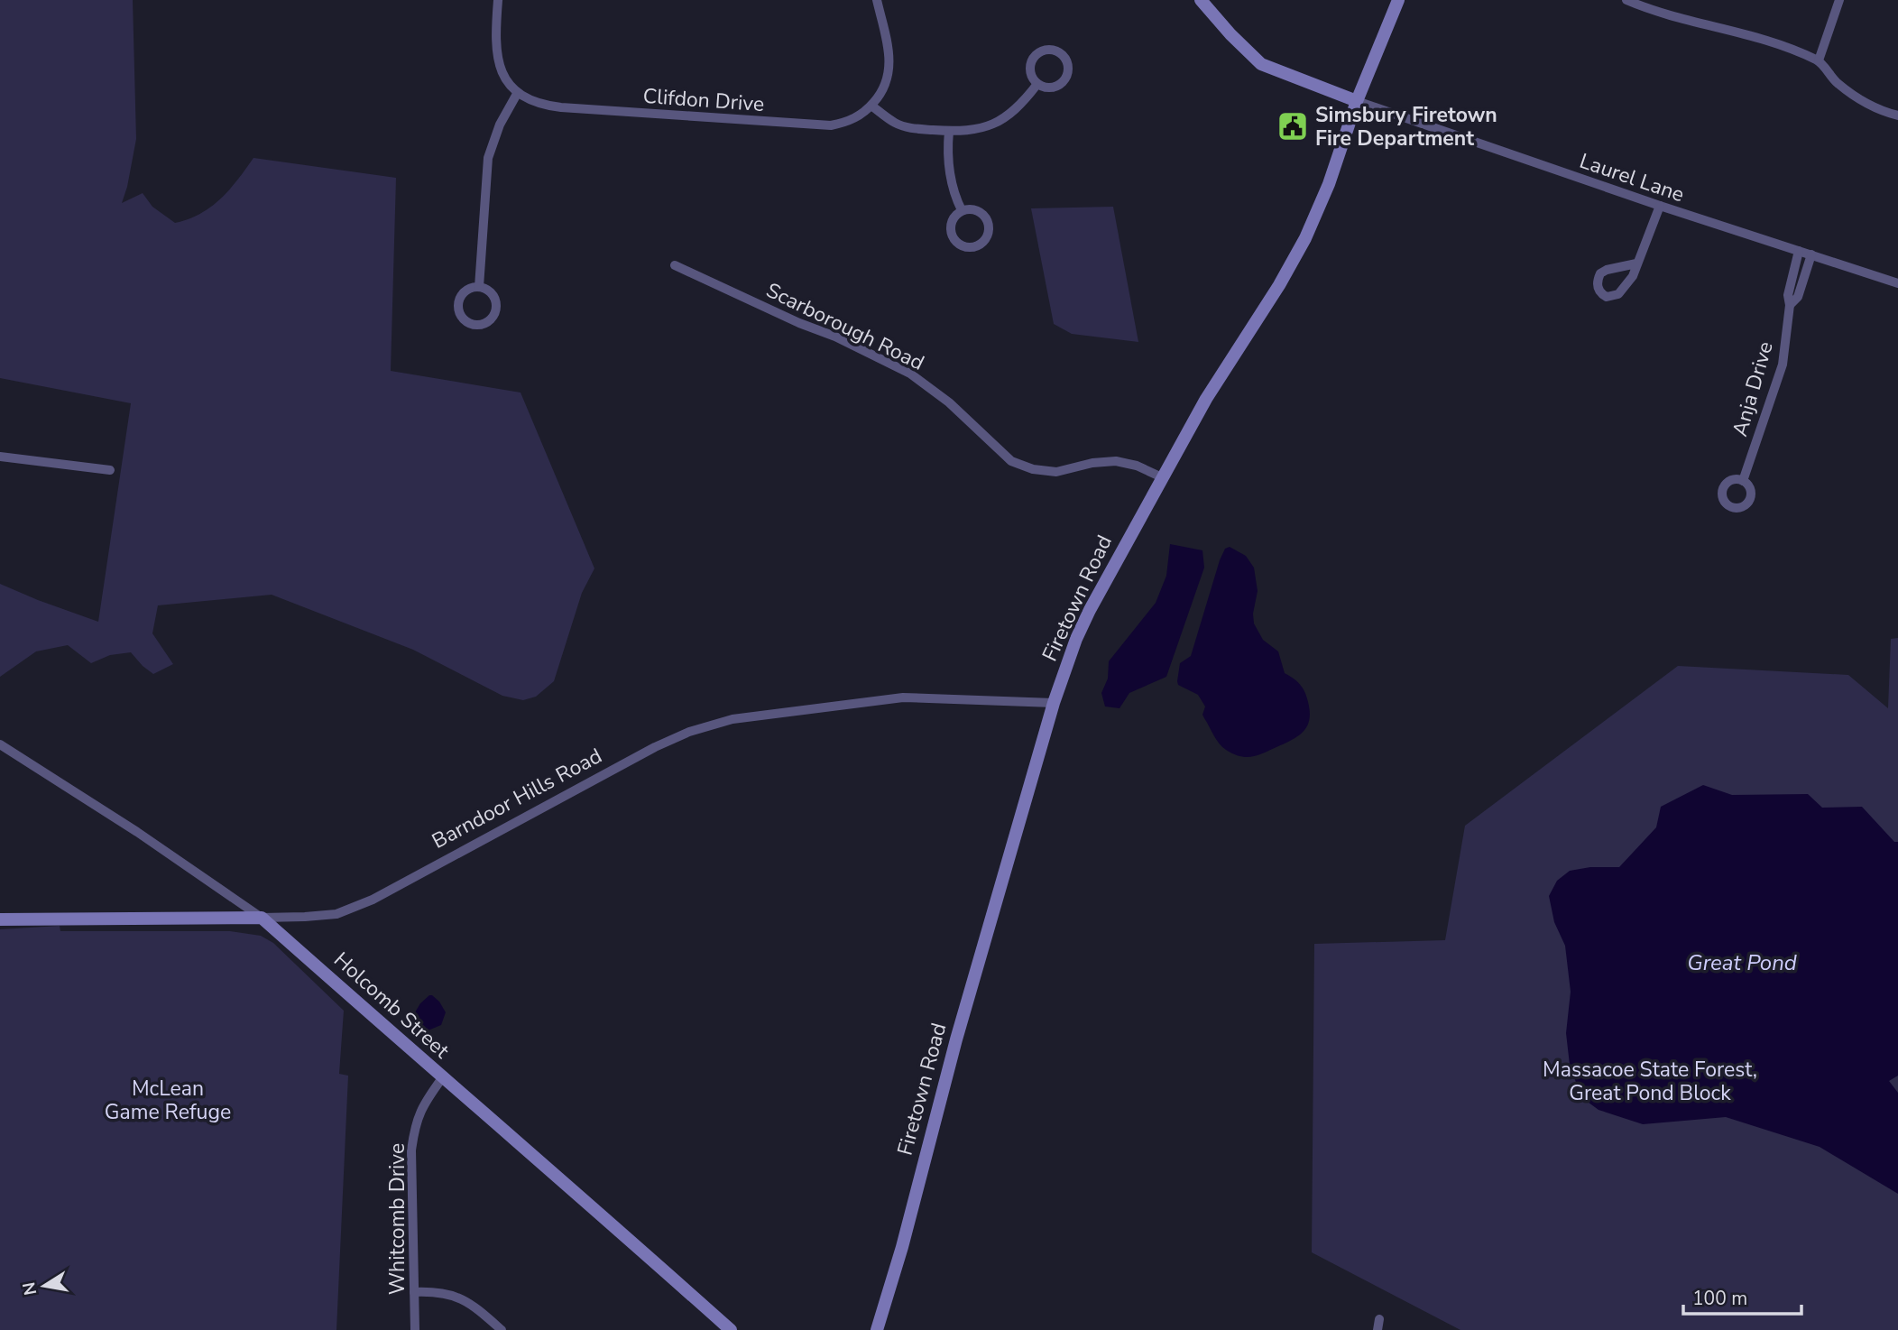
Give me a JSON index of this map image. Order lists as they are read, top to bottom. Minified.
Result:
{"streets":{"street":["Clifdon Drive","Laurel Lane","Scarborough Road","Anja Drive","Firetown Road","Barndoor Hills Road","Holcomb Street","Whitcomb Drive"]},"crossings":[["Laurel Lane","Anja Drive"],["Laurel Lane","Firetown Road"],["Scarborough Road","Firetown Road"],["Firetown Road","Barndoor Hills Road"],["Barndoor Hills Road","Holcomb Street"],["Holcomb Street","Whitcomb Drive"]],"water":["Great Pond"],"parks":["Massacoe State Forest, Great Pond Block","McLean Game Refuge"],"places":{"public building":["Simsbury Firetown Fire Department"]},"scale_bar":"100 m","north":"left"}
